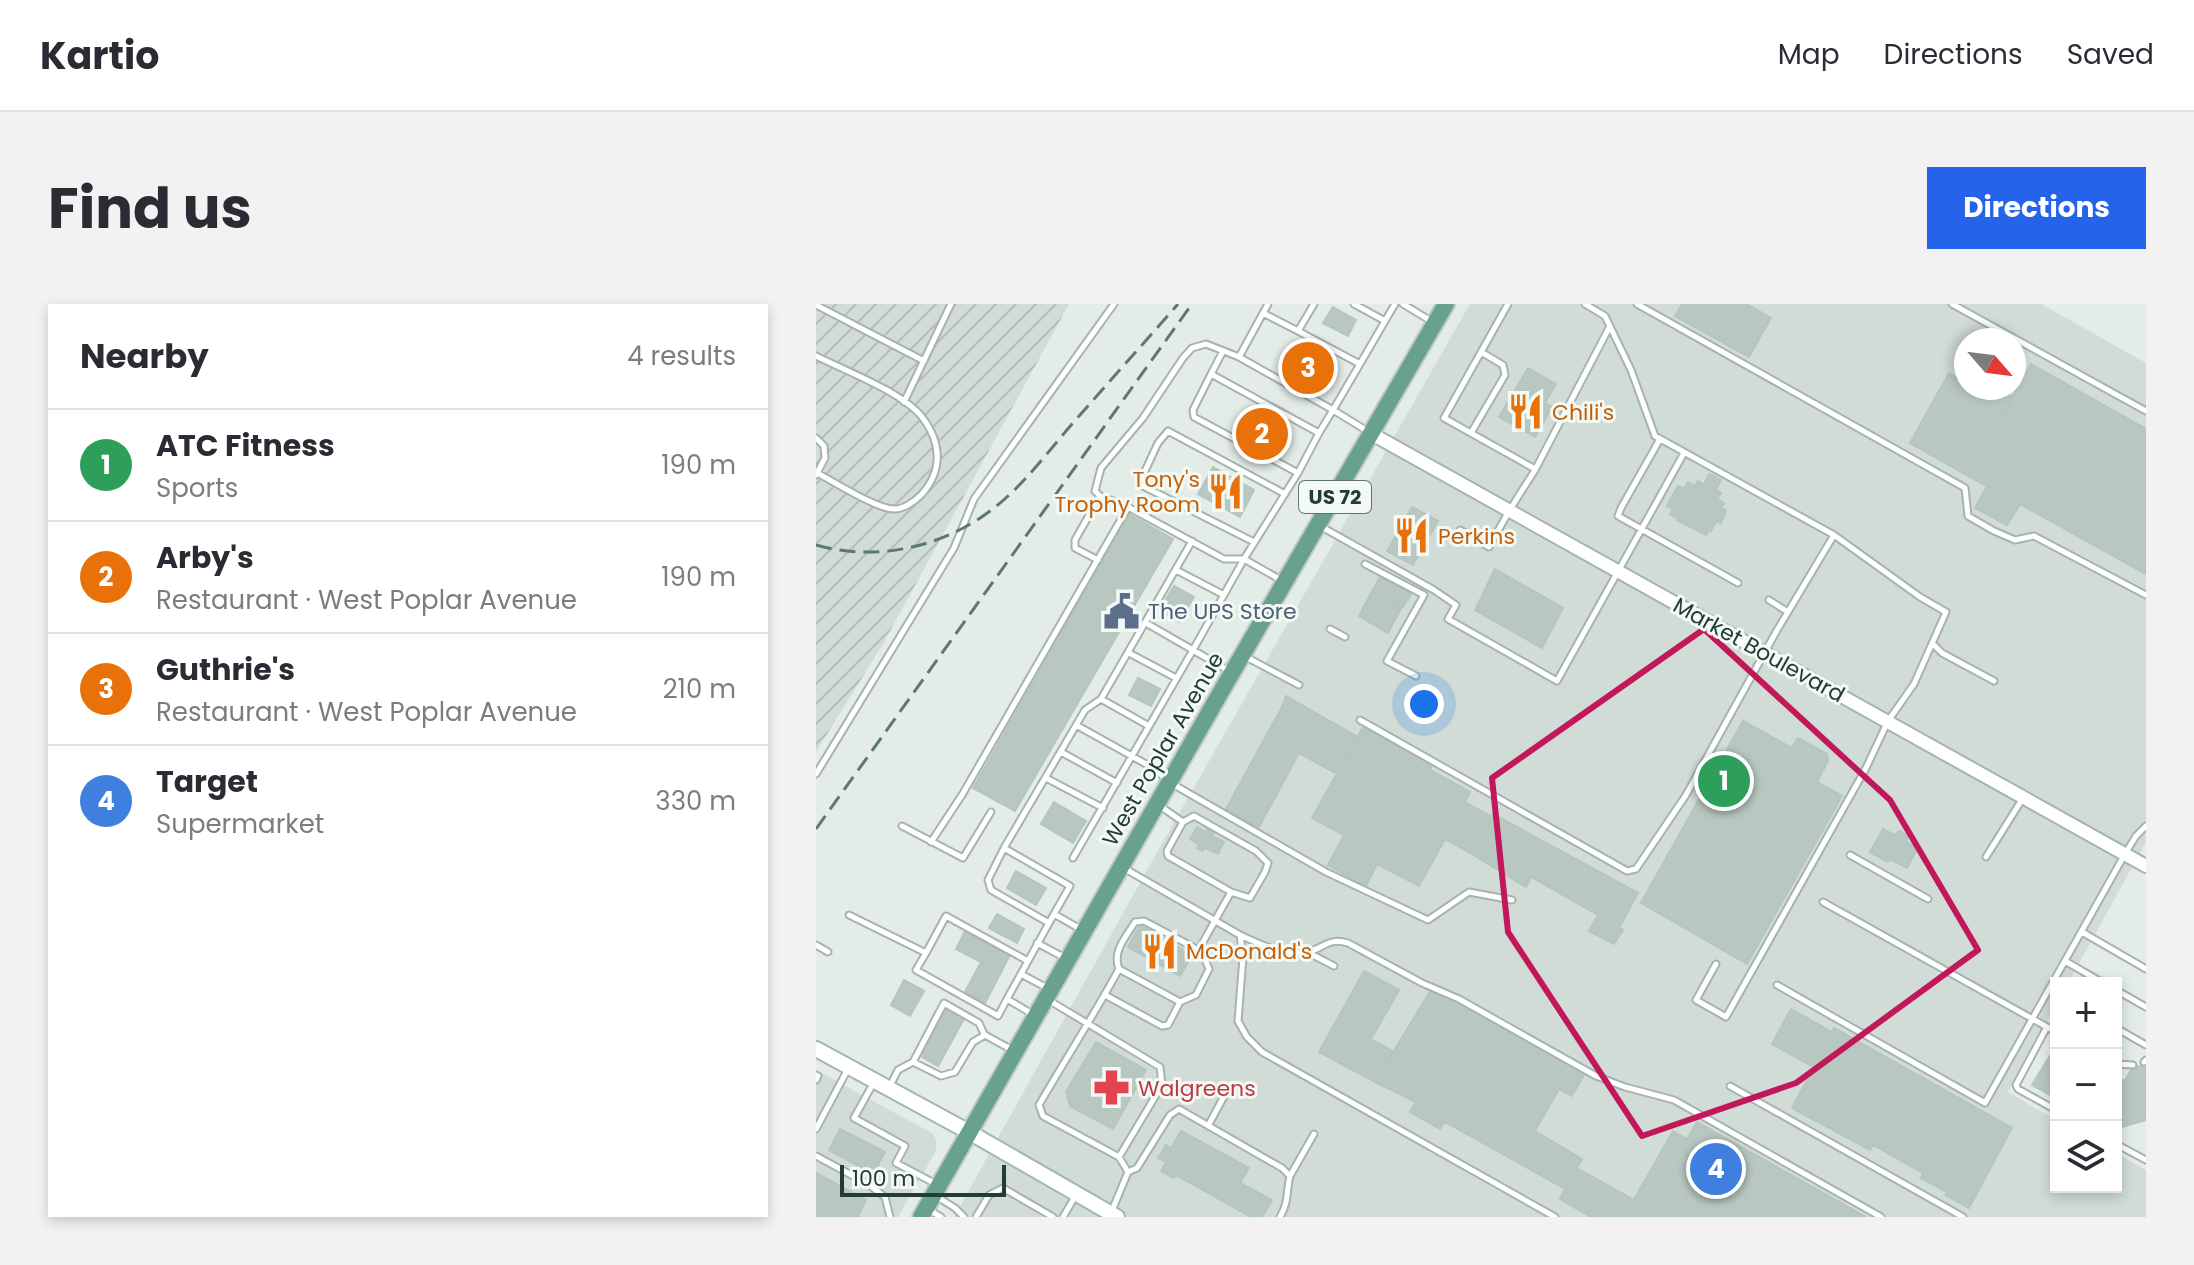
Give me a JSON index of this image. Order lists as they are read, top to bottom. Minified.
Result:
{"streets":{"main road":["US 72","West Poplar Avenue"],"street":["Market Boulevard"]},"crossings":[["Market Boulevard","West Poplar Avenue"]],"places":{"restaurant":["Chili's","Tony's Trophy Room","Perkins","McDonald's"],"public building":["The UPS Store"],"pharmacy":["Walgreens"]},"scale_bar":"100 m","north":"bottom right","page":{"header":"Kartio","nav":["Map","Directions","Saved"],"title":"Find us","buttons":"Directions","heading":["Nearby","4 results"],"pins":["3","2","1","4"],"list":[{"mark":"1","name":"ATC Fitness","note":"Sports","value":"190 m"},{"mark":"2","name":"Arby's","note":"Restaurant · West Poplar Avenue","value":"190 m"},{"mark":"3","name":"Guthrie's","note":"Restaurant · West Poplar Avenue","value":"210 m"},{"mark":"4","name":"Target","note":"Supermarket","value":"330 m"}],"map_buttons":["+","−"],"scale":"100 m"}}
